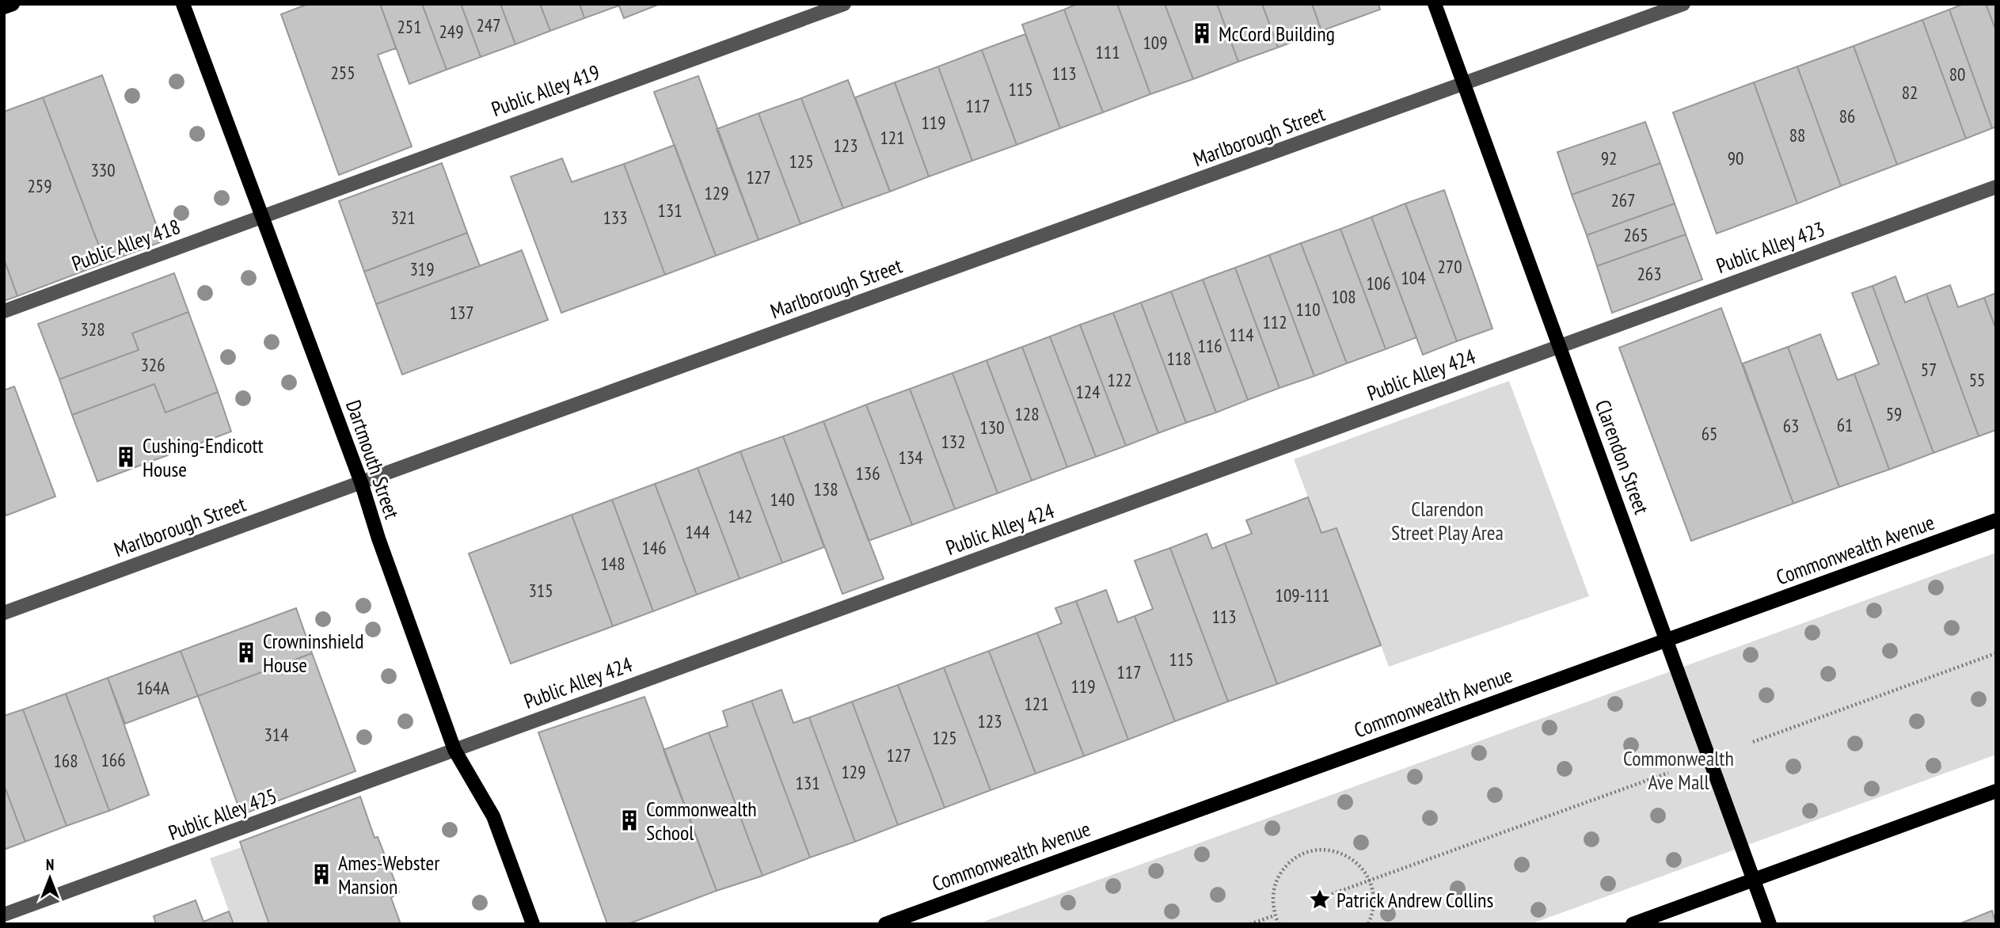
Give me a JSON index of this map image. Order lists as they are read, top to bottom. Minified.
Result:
{"streets":{"main road":["Clarendon Street","Dartmouth Street","Commonwealth Avenue"],"street":["Public Alley 419","Marlborough Street","Public Alley 418","Public Alley 423","Public Alley 424","Public Alley 425"]},"crossings":[["Public Alley 419","Public Alley 418"],["Public Alley 419","Dartmouth Street"],["Marlborough Street","Clarendon Street"],["Marlborough Street","Dartmouth Street"],["Public Alley 418","Dartmouth Street"],["Public Alley 423","Public Alley 424"],["Public Alley 423","Clarendon Street"],["Public Alley 424","Clarendon Street"],["Public Alley 424","Dartmouth Street"],["Public Alley 424","Public Alley 425"],["Clarendon Street","Commonwealth Avenue"],["Dartmouth Street","Public Alley 425"]],"parks":["Clarendon Street Play Area","Commonwealth Ave Mall"],"places":{"building":["McCord Building","Cushing-Endicott House","Crowninshield House","Commonwealth School","Ames-Webster Mansion"],"place":["Patrick Andrew Collins"]},"house_numbers":["247","251","249","109","111","255","113","80","115","82","117","86","119","88","121","123","92","90","125","330","127","259","129","267","131","321","133","265","270","319","263","104","106","108","110","137","112","328","114","116","118","326","57","122","55","124","128","59","61","63","130","65","132","134","136","138","140","142","144","146","148","315","109-111","113","115","117","119","164A","121","123","314","125","127","166","168","129","131"],"north":"top"}
